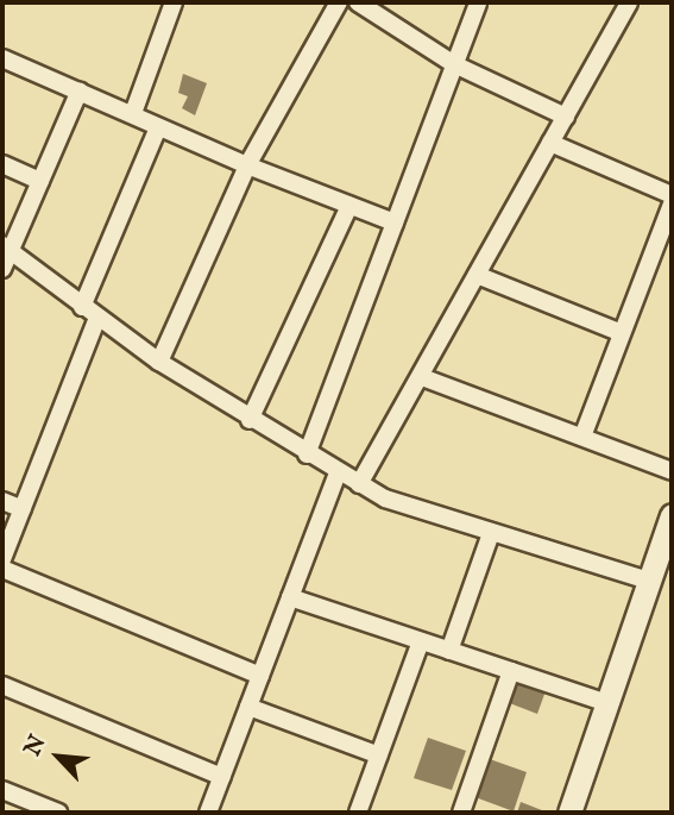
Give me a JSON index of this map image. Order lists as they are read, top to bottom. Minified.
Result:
{"north":"top left"}
